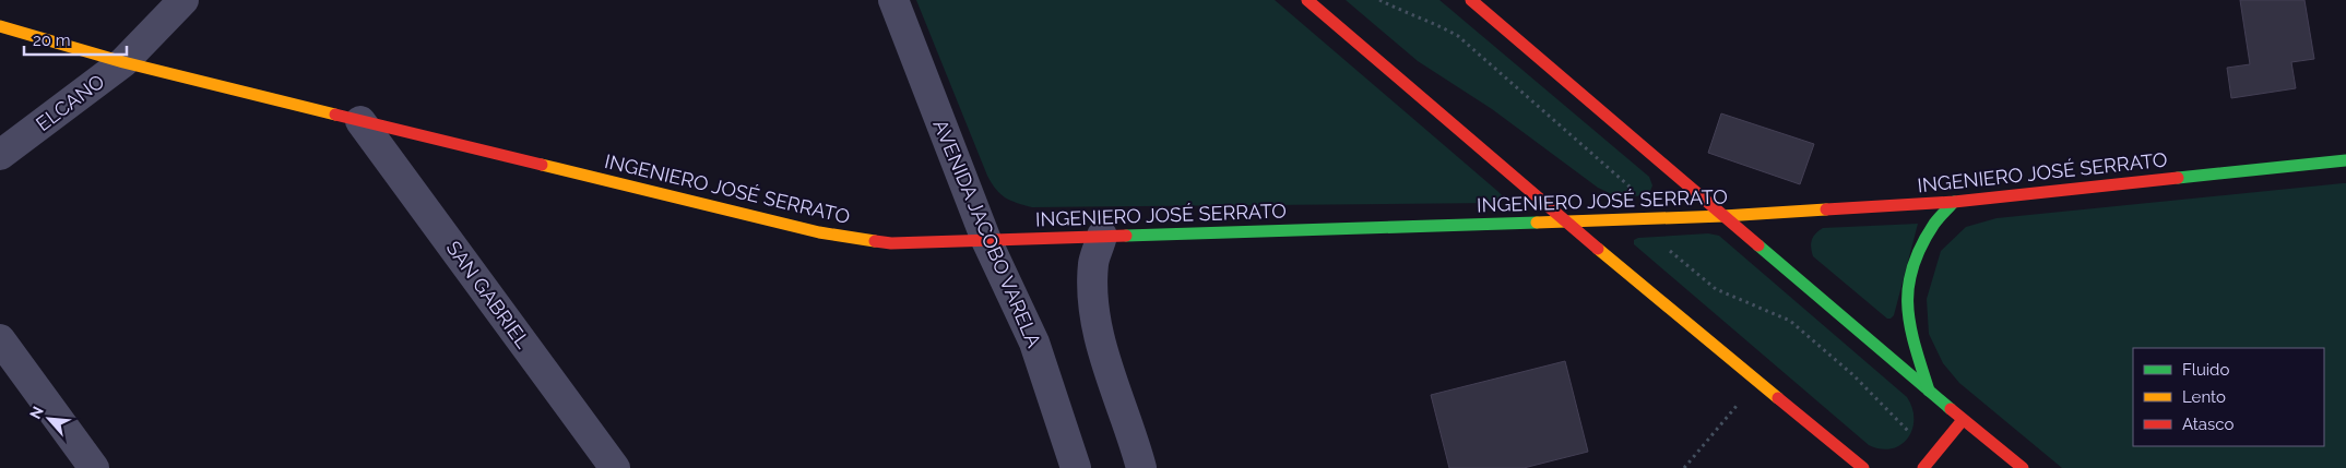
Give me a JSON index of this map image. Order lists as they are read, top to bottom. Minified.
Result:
{"streets":{"street":["ELCANO","INGENIERO JOSÉ SERRATO","AVENIDA JACOBO VARELA","SAN GABRIEL"]},"crossings":[["ELCANO","INGENIERO JOSÉ SERRATO"],["INGENIERO JOSÉ SERRATO","AVENIDA JACOBO VARELA"],["INGENIERO JOSÉ SERRATO","SAN GABRIEL"]],"legend":["Fluido","Lento","Atasco"],"scale_bar":"20 m","north":"top left"}
